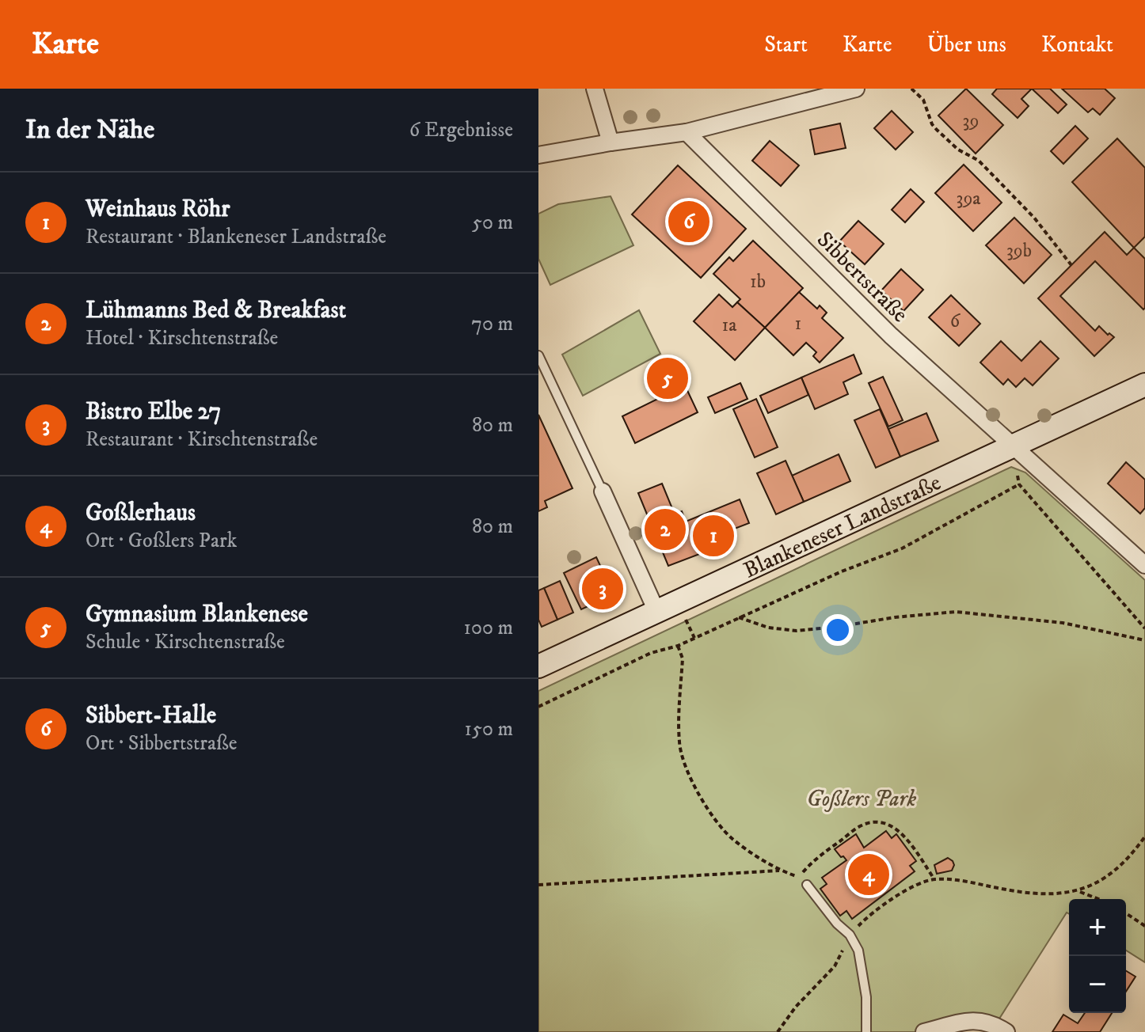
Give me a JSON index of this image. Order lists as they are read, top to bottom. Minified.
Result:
{"streets":{"main road":["Blankeneser Landstraße"],"street":["Sibbertstraße"]},"crossings":[["Sibbertstraße","Blankeneser Landstraße"]],"parks":["Goßlers Park"],"house_numbers":["39","39a","39b","1b","6","1","1a"],"page":{"header":"Karte","nav":["Start","Karte","Über uns","Kontakt"],"heading":["In der Nähe","6 Ergebnisse"],"list":[{"mark":"1","name":"Weinhaus Röhr","note":"Restaurant · Blankeneser Landstraße","value":"50 m"},{"mark":"2","name":"Lühmanns Bed & Breakfast","note":"Hotel · Kirschtenstraße","value":"70 m"},{"mark":"3","name":"Bistro Elbe 27","note":"Restaurant · Kirschtenstraße","value":"80 m"},{"mark":"4","name":"Goßlerhaus","note":"Ort · Goßlers Park","value":"80 m"},{"mark":"5","name":"Gymnasium Blankenese","note":"Schule · Kirschtenstraße","value":"100 m"},{"mark":"6","name":"Sibbert-Halle","note":"Ort · Sibbertstraße","value":"150 m"}],"pins":["6","5","2","1","3","4"],"map_buttons":["+","−"]}}
